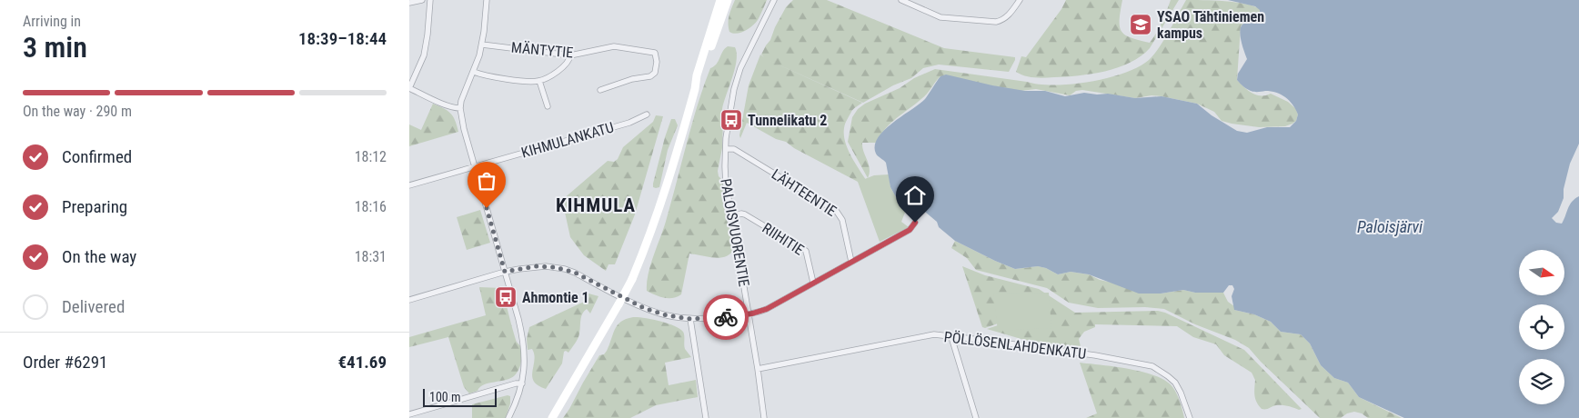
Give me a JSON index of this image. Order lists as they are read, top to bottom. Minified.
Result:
{"streets":{"street":["MÄNTYTIE","KIHMULANKATU","LÄHTEENTIE","PALOISVUORENTIE","RIIHITIE","PÖLLÖSENLAHDENKATU"]},"crossings":[["LÄHTEENTIE","PALOISVUORENTIE"],["PALOISVUORENTIE","RIIHITIE"],["PALOISVUORENTIE","PÖLLÖSENLAHDENKATU"]],"districts":["KIHMULA"],"water":["Paloisjärvi"],"places":{"school or university":["YSAO Tähtiniemen kampus"],"bus stop":["Tunnelikatu 2","Ahmontie 1"]},"scale_bar":"100 m","north":"right","page":{"heading":["3 min","Arriving in","18:39–18:44"],"panel":["Order #6291","€41.69"],"bar":"On the way · 290 m","list":[["Confirmed","18:12"],["Preparing","18:16"],["On the way","18:31"],"Delivered"],"scale":"100 m"}}
